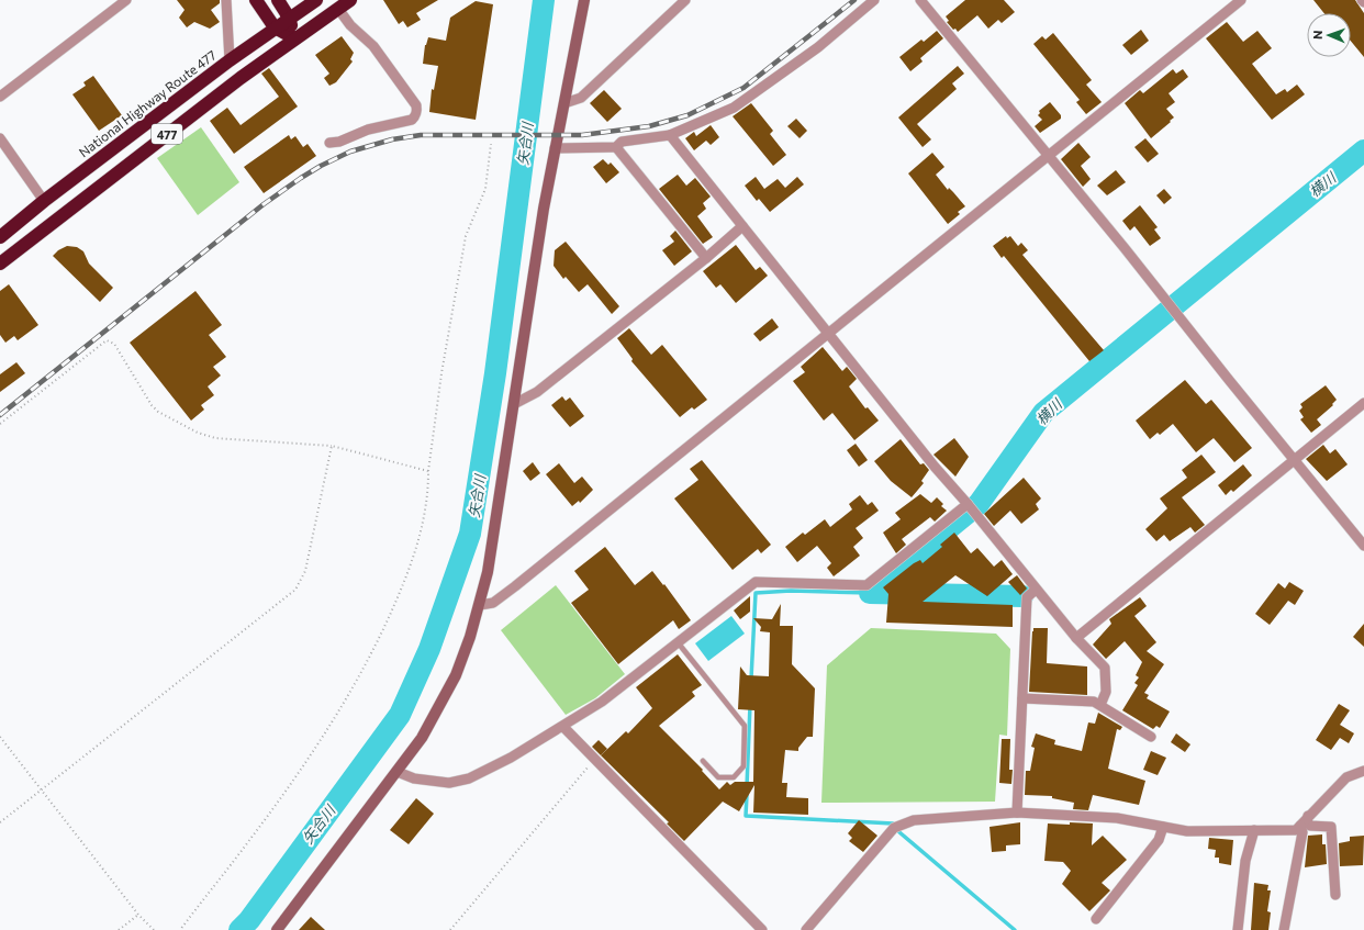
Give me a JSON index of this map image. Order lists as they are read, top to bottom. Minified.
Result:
{"streets":{"highway":["National Highway Route 477","477"]},"water":["矢合川","横川"],"north":"left"}
